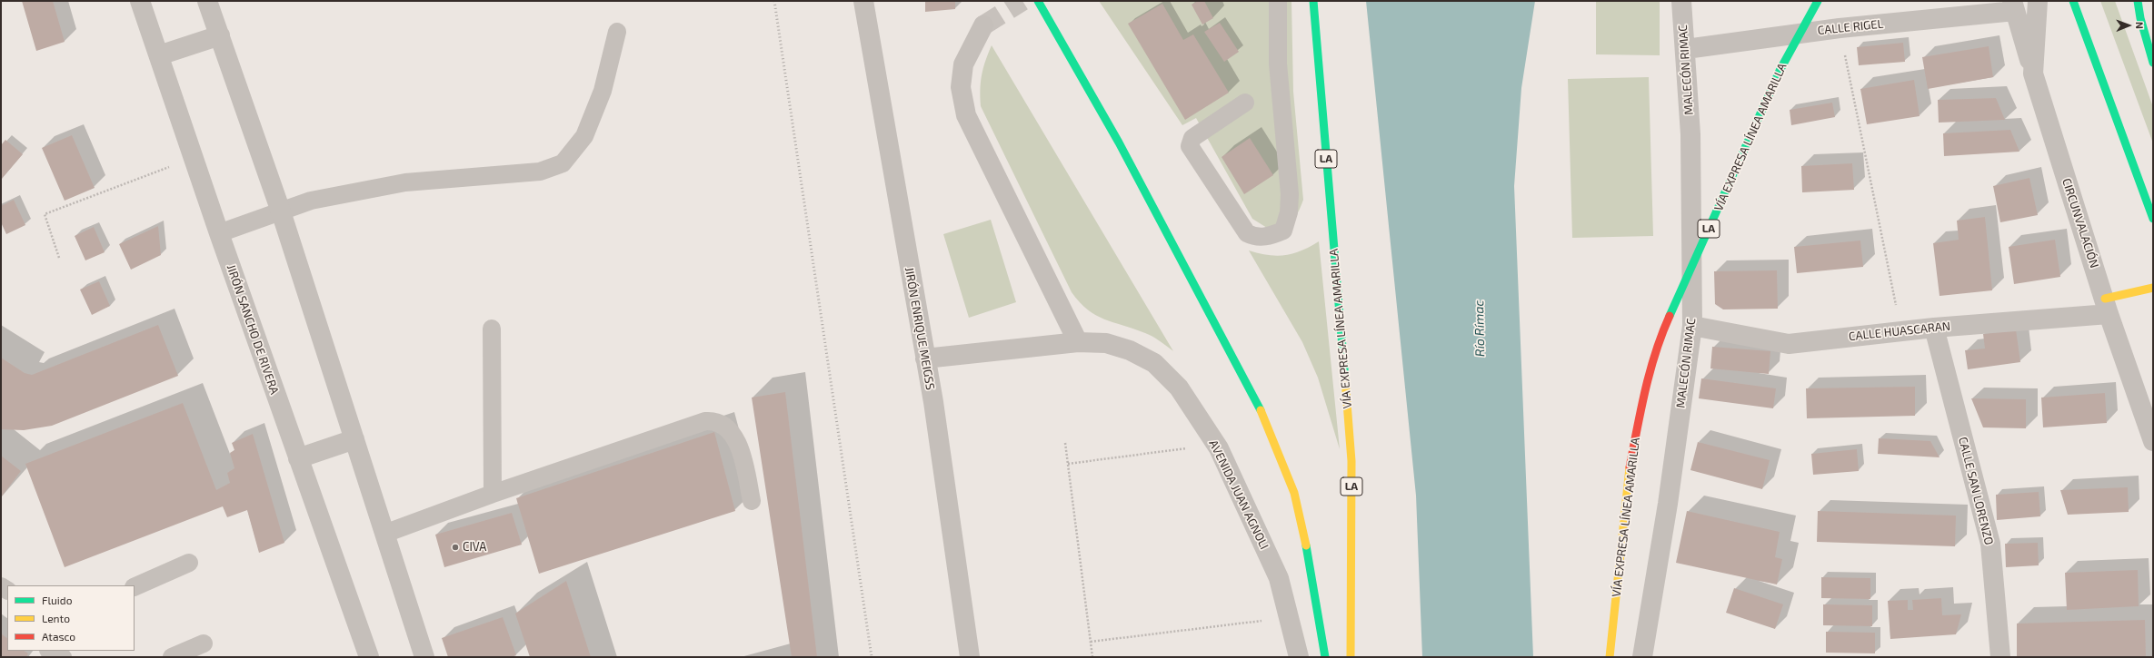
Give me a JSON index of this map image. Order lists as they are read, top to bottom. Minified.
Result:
{"streets":{"highway":["VÍA EXPRESA LÍNEA AMARILLA","LA"],"street":["CALLE RIGEL","MALECÓN RIMAC","CIRCUNVALACIÓN","JIRÓN ENRIQUE MEIGSS","JIRÓN SANCHO DE RIVERA","CALLE HUASCARAN","CALLE SAN LORENZO","AVENIDA JUAN AGNOLI"]},"crossings":[["CALLE RIGEL","MALECÓN RIMAC"],["MALECÓN RIMAC","CALLE HUASCARAN"],["CIRCUNVALACIÓN","CALLE HUASCARAN"],["JIRÓN ENRIQUE MEIGSS","AVENIDA JUAN AGNOLI"],["CALLE HUASCARAN","CALLE SAN LORENZO"]],"water":["Río Rímac"],"places":["CIVA"],"legend":["Fluido","Lento","Atasco"],"north":"right"}
